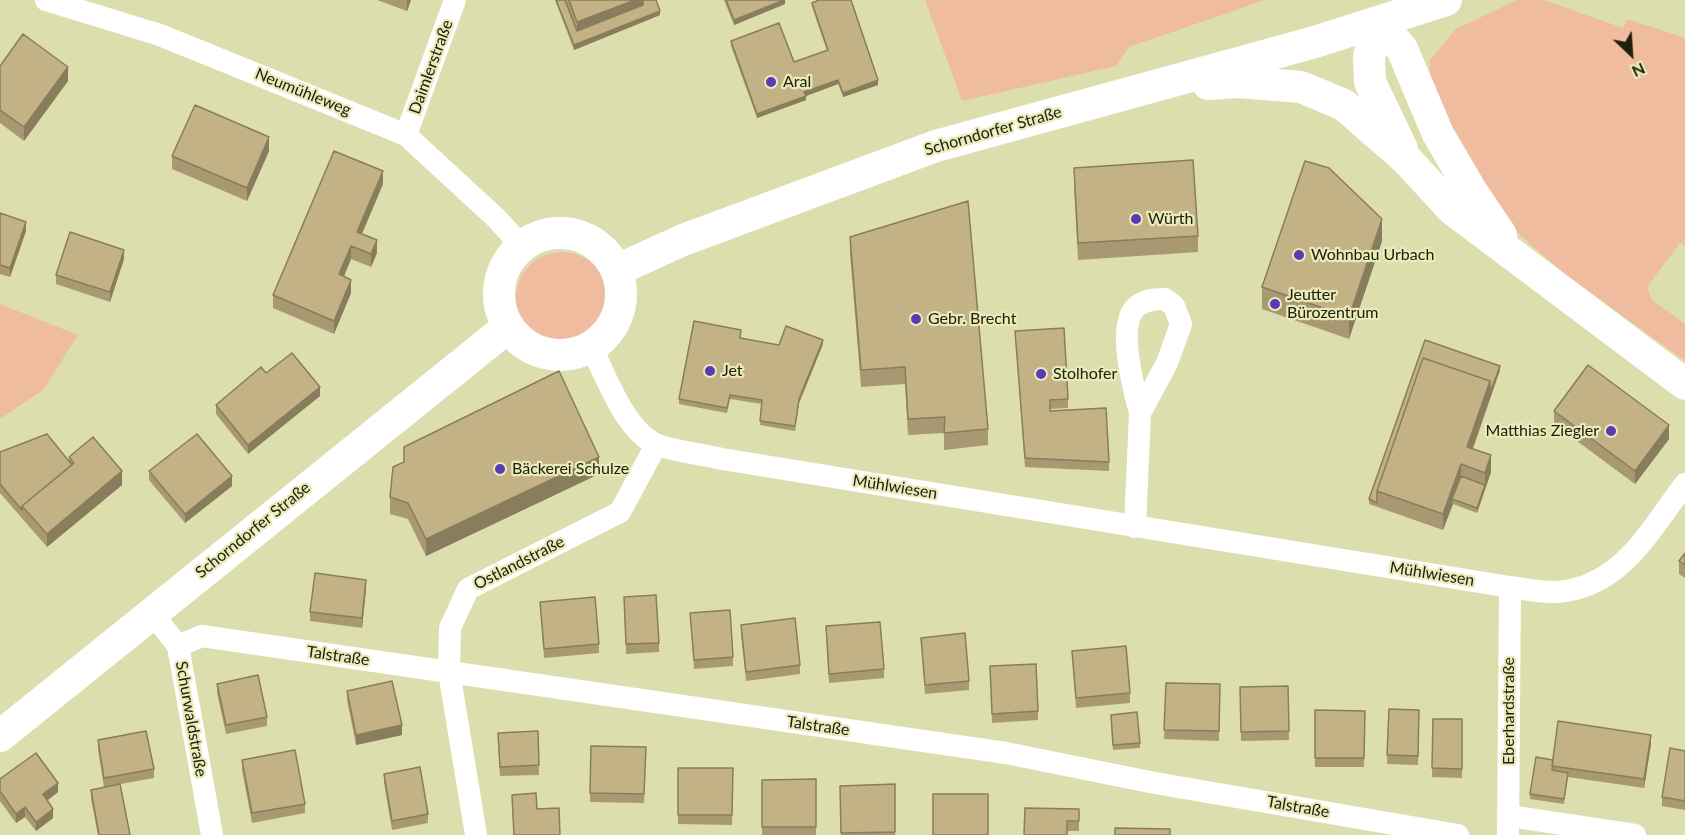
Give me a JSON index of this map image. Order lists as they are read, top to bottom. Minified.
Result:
{"streets":{"street":["Daimlerstraße","Neumühleweg","Schorndorfer Straße","Mühlwiesen","Ostlandstraße","Talstraße","Eberhardstraße","Schurwaldstraße"]},"crossings":[["Daimlerstraße","Neumühleweg"],["Neumühleweg","Schorndorfer Straße"],["Schorndorfer Straße","Schurwaldstraße"],["Mühlwiesen","Ostlandstraße"],["Mühlwiesen","Eberhardstraße"],["Ostlandstraße","Talstraße"],["Talstraße","Schurwaldstraße"]],"places":["Aral","Würth","Wohnbau Urbach","Jeutter Bürozentrum","Gebr. Brecht","Jet","Stolhofer","Matthias Ziegler","Bäckerei Schulze"],"north":"bottom right"}
